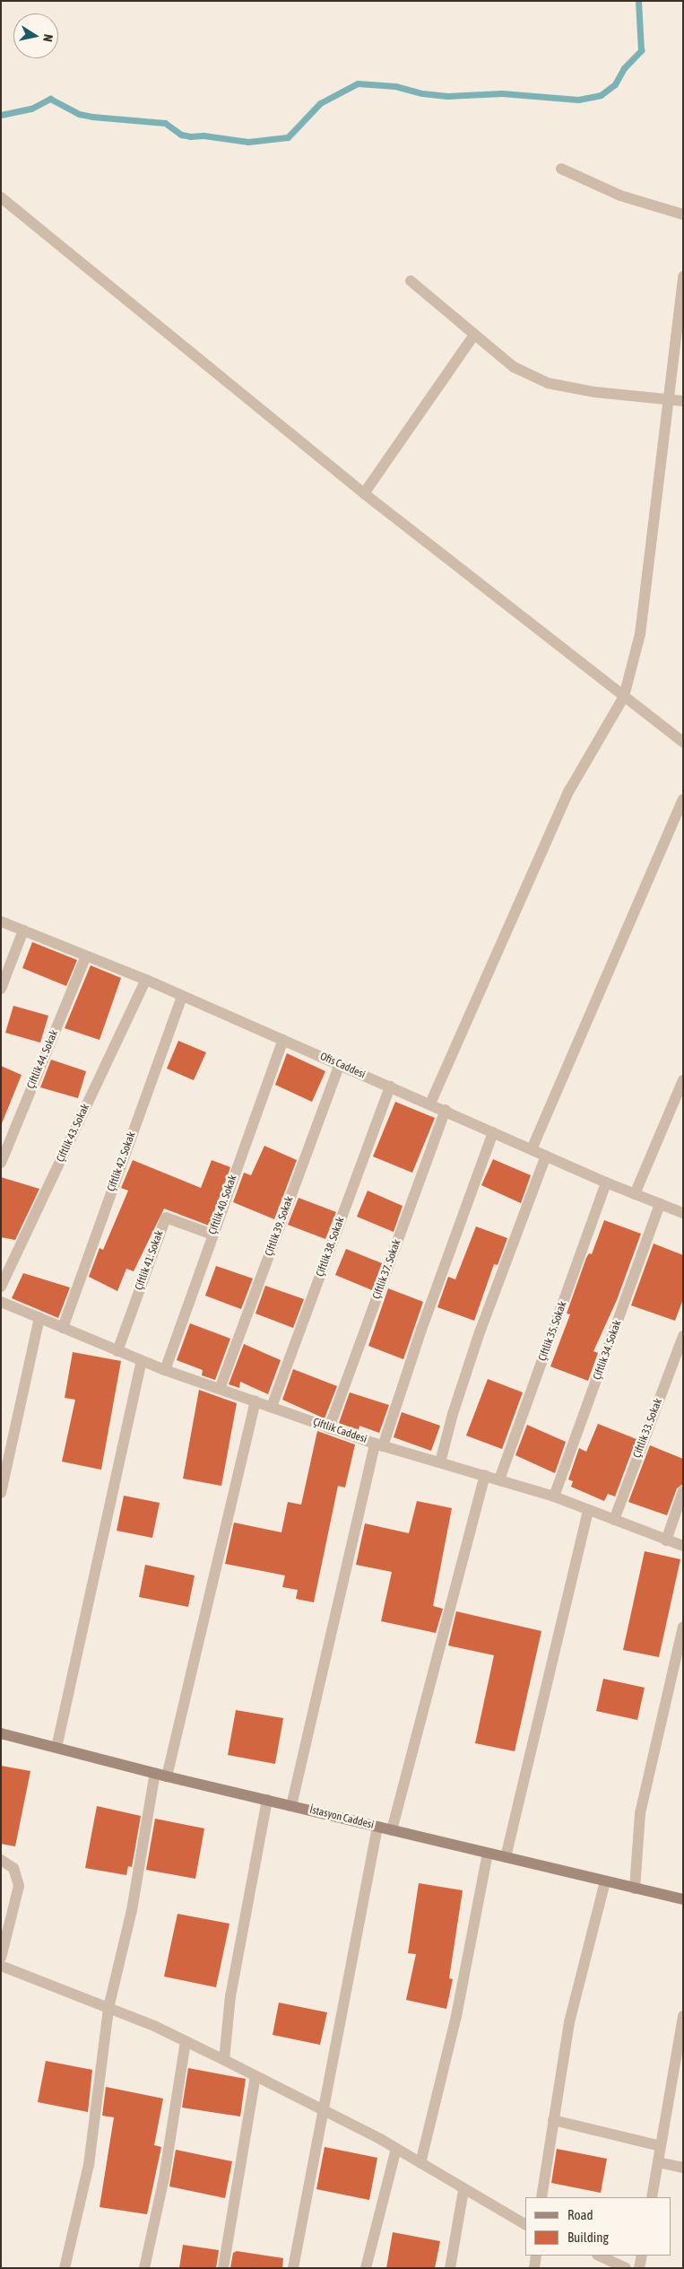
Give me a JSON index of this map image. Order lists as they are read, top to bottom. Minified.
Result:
{"streets":{"main road":["İstasyon Caddesi"],"street":["Çiftlik 44. Sokak","Ofis Caddesi","Çiftlik 43. Sokak","Çiftlik 42. Sokak","Çiftlik 40. Sokak","Çiftlik 39. Sokak","Çiftlik 38. Sokak","Çiftlik 41. Sokak","Çiftlik 37. Sokak","Çiftlik 35. Sokak","Çiftlik 34. Sokak","Çiftlik 33. Sokak","Çiftlik Caddesi"]},"crossings":[["Çiftlik 44. Sokak","Ofis Caddesi"],["Ofis Caddesi","Çiftlik 43. Sokak"],["Ofis Caddesi","Çiftlik 42. Sokak"],["Ofis Caddesi","Çiftlik 40. Sokak"],["Ofis Caddesi","Çiftlik 39. Sokak"],["Ofis Caddesi","Çiftlik 38. Sokak"],["Ofis Caddesi","Çiftlik 37. Sokak"],["Ofis Caddesi","Çiftlik 35. Sokak"],["Ofis Caddesi","Çiftlik 34. Sokak"],["Çiftlik 42. Sokak","Çiftlik Caddesi"],["Çiftlik 40. Sokak","Çiftlik 41. Sokak"],["Çiftlik 40. Sokak","Çiftlik Caddesi"],["Çiftlik 39. Sokak","Çiftlik Caddesi"],["Çiftlik 38. Sokak","Çiftlik Caddesi"],["Çiftlik 41. Sokak","Çiftlik Caddesi"],["Çiftlik 37. Sokak","Çiftlik Caddesi"],["Çiftlik 35. Sokak","Çiftlik Caddesi"],["Çiftlik 34. Sokak","Çiftlik Caddesi"],["Çiftlik 33. Sokak","Çiftlik Caddesi"]],"legend":["Road","Building"],"north":"right"}
